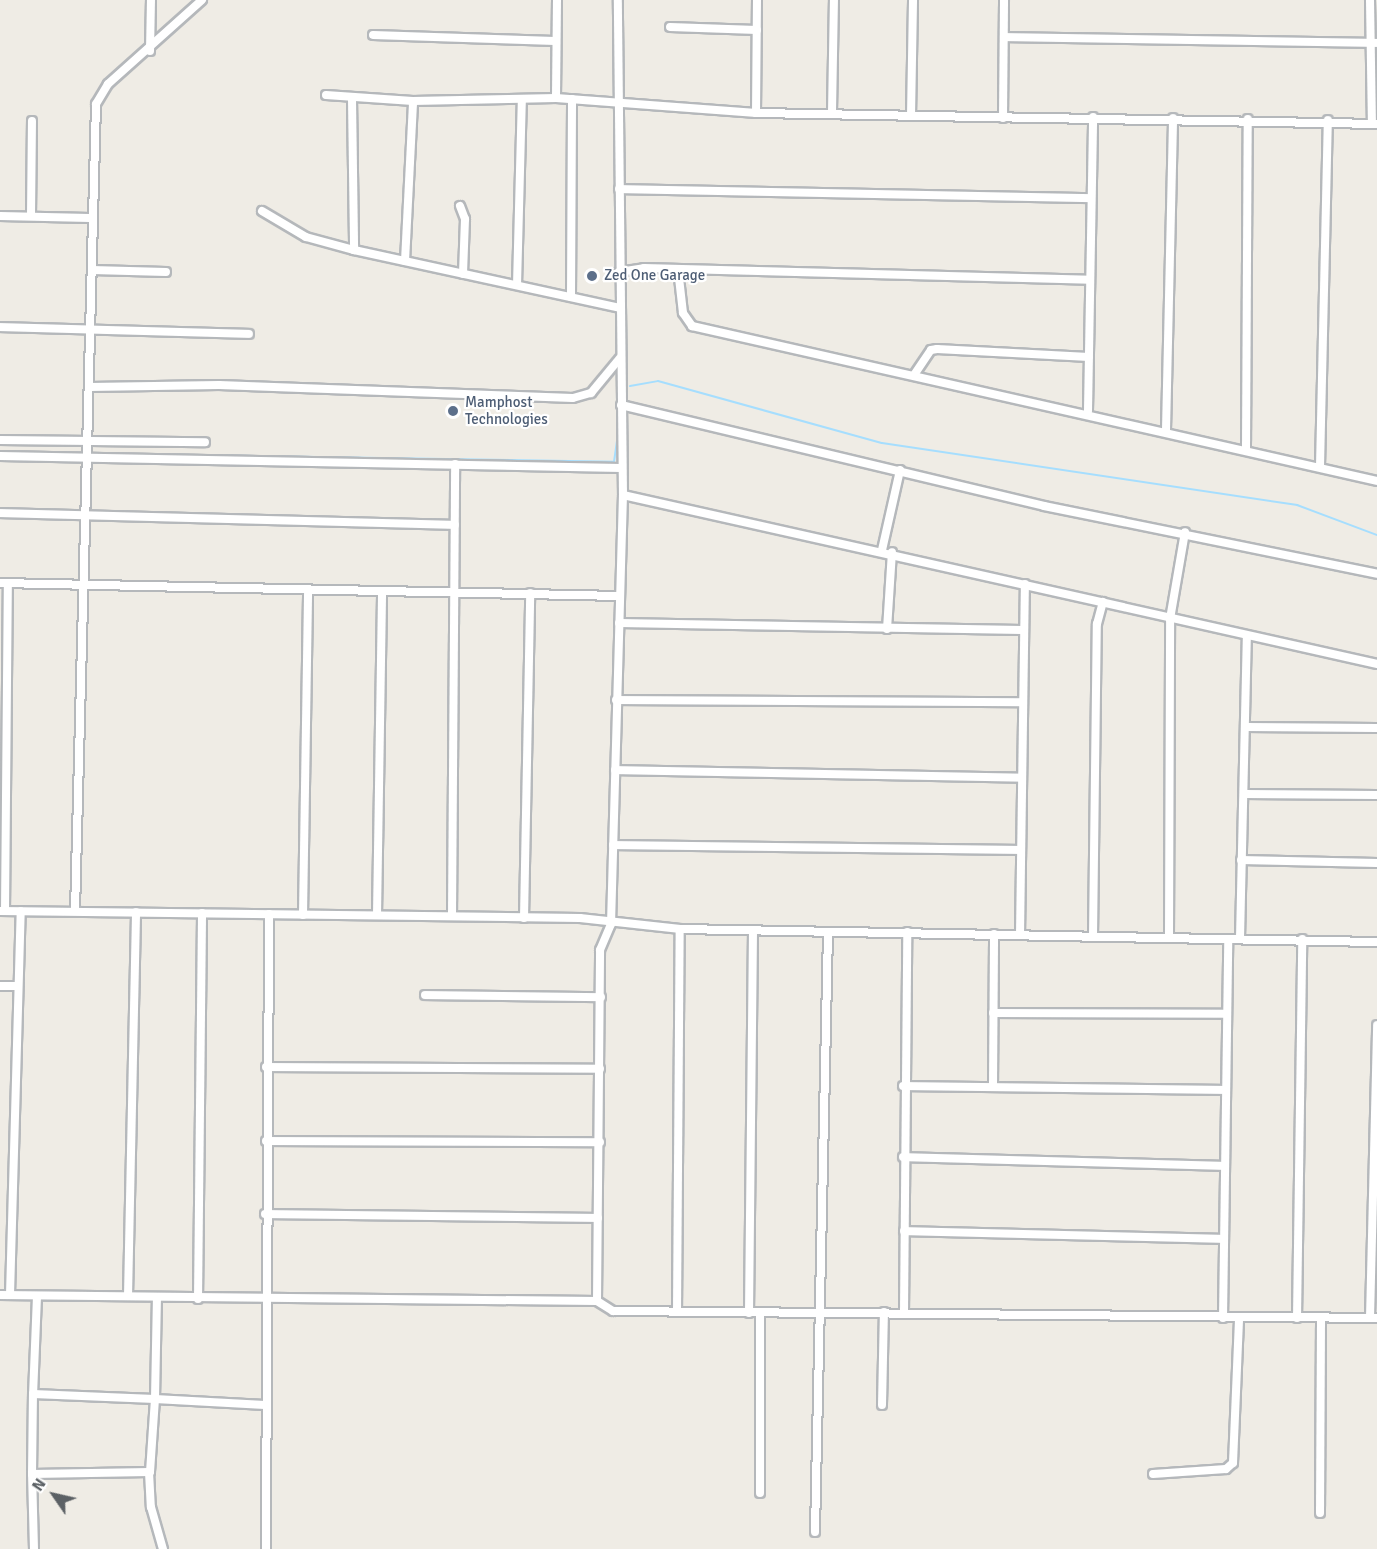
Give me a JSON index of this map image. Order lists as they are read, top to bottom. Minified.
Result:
{"places":["Zed One Garage","Mamphost Technologies"],"north":"top left"}
